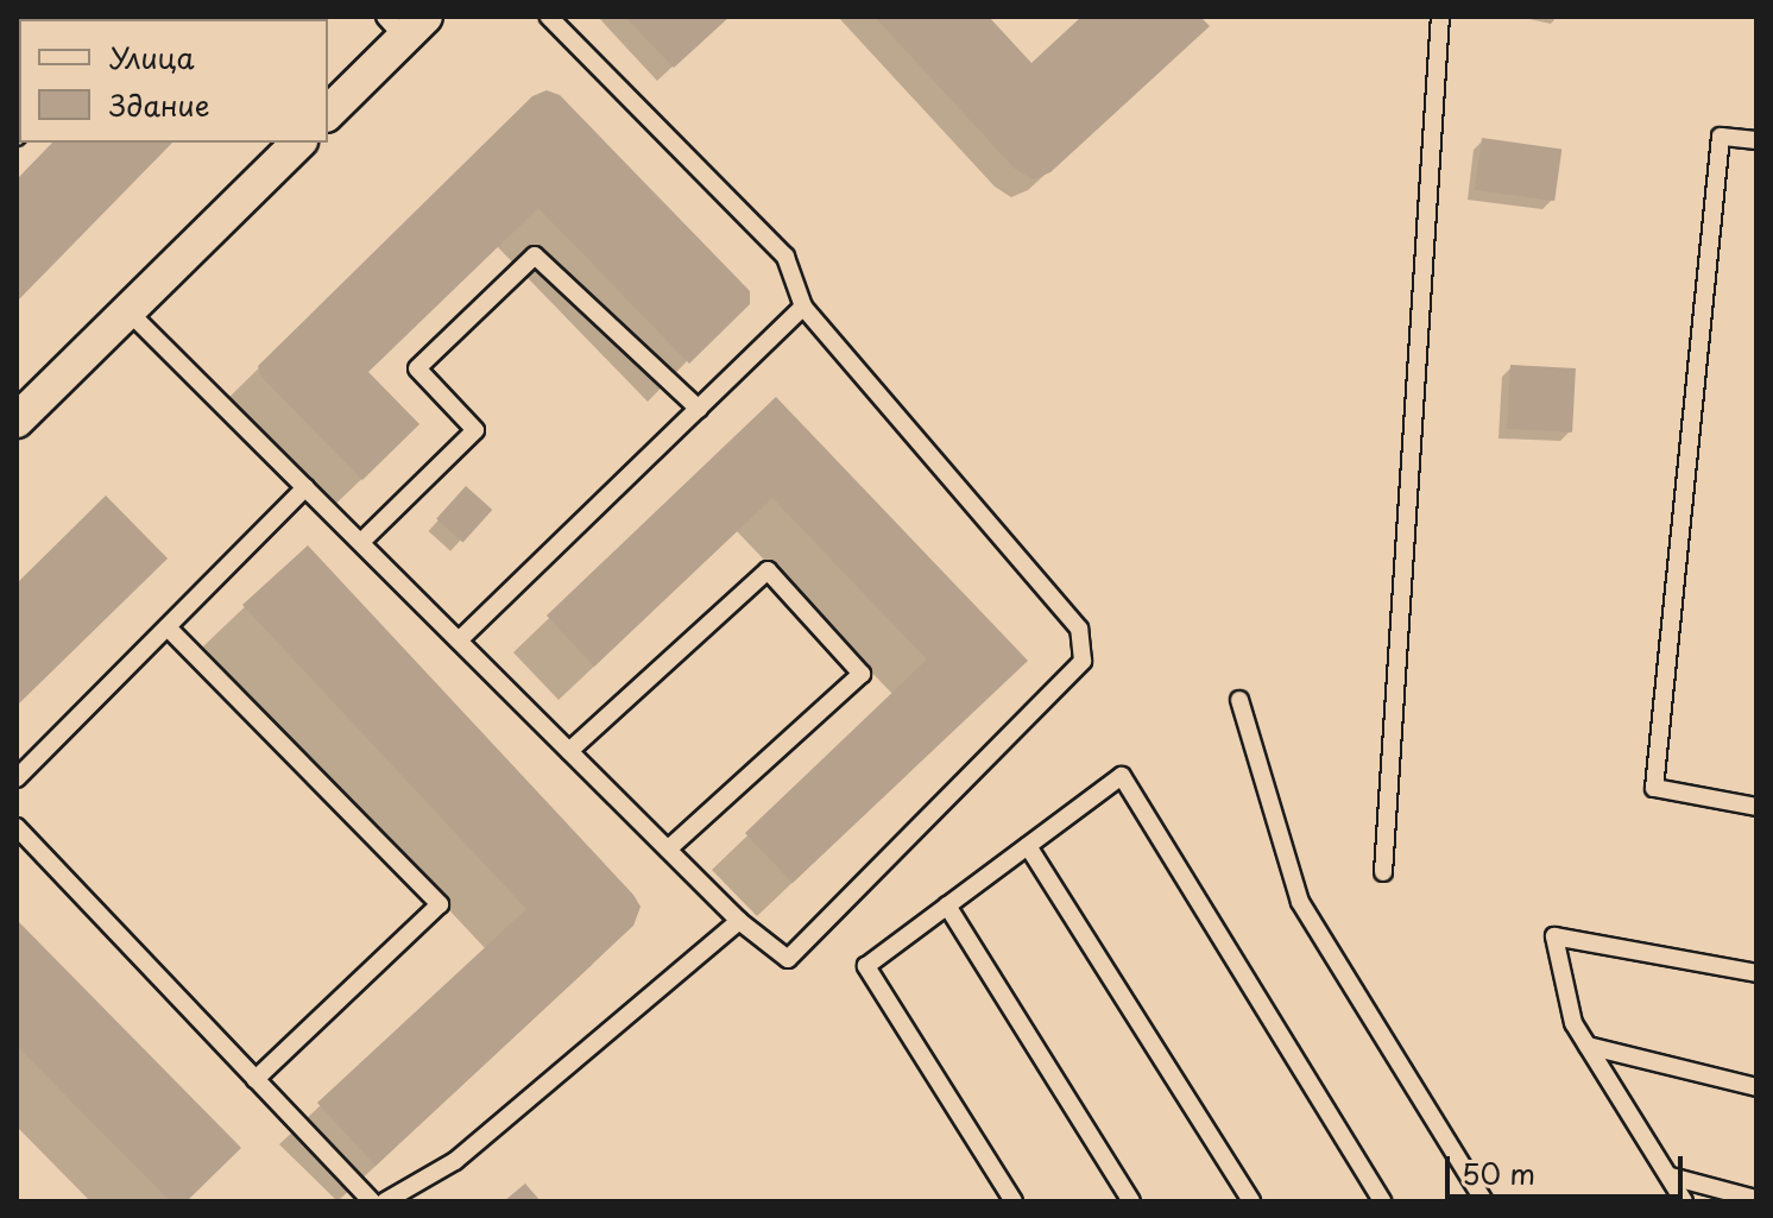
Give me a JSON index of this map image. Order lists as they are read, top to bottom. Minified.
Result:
{"legend":["Улица","Здание"],"scale_bar":"50 m"}
